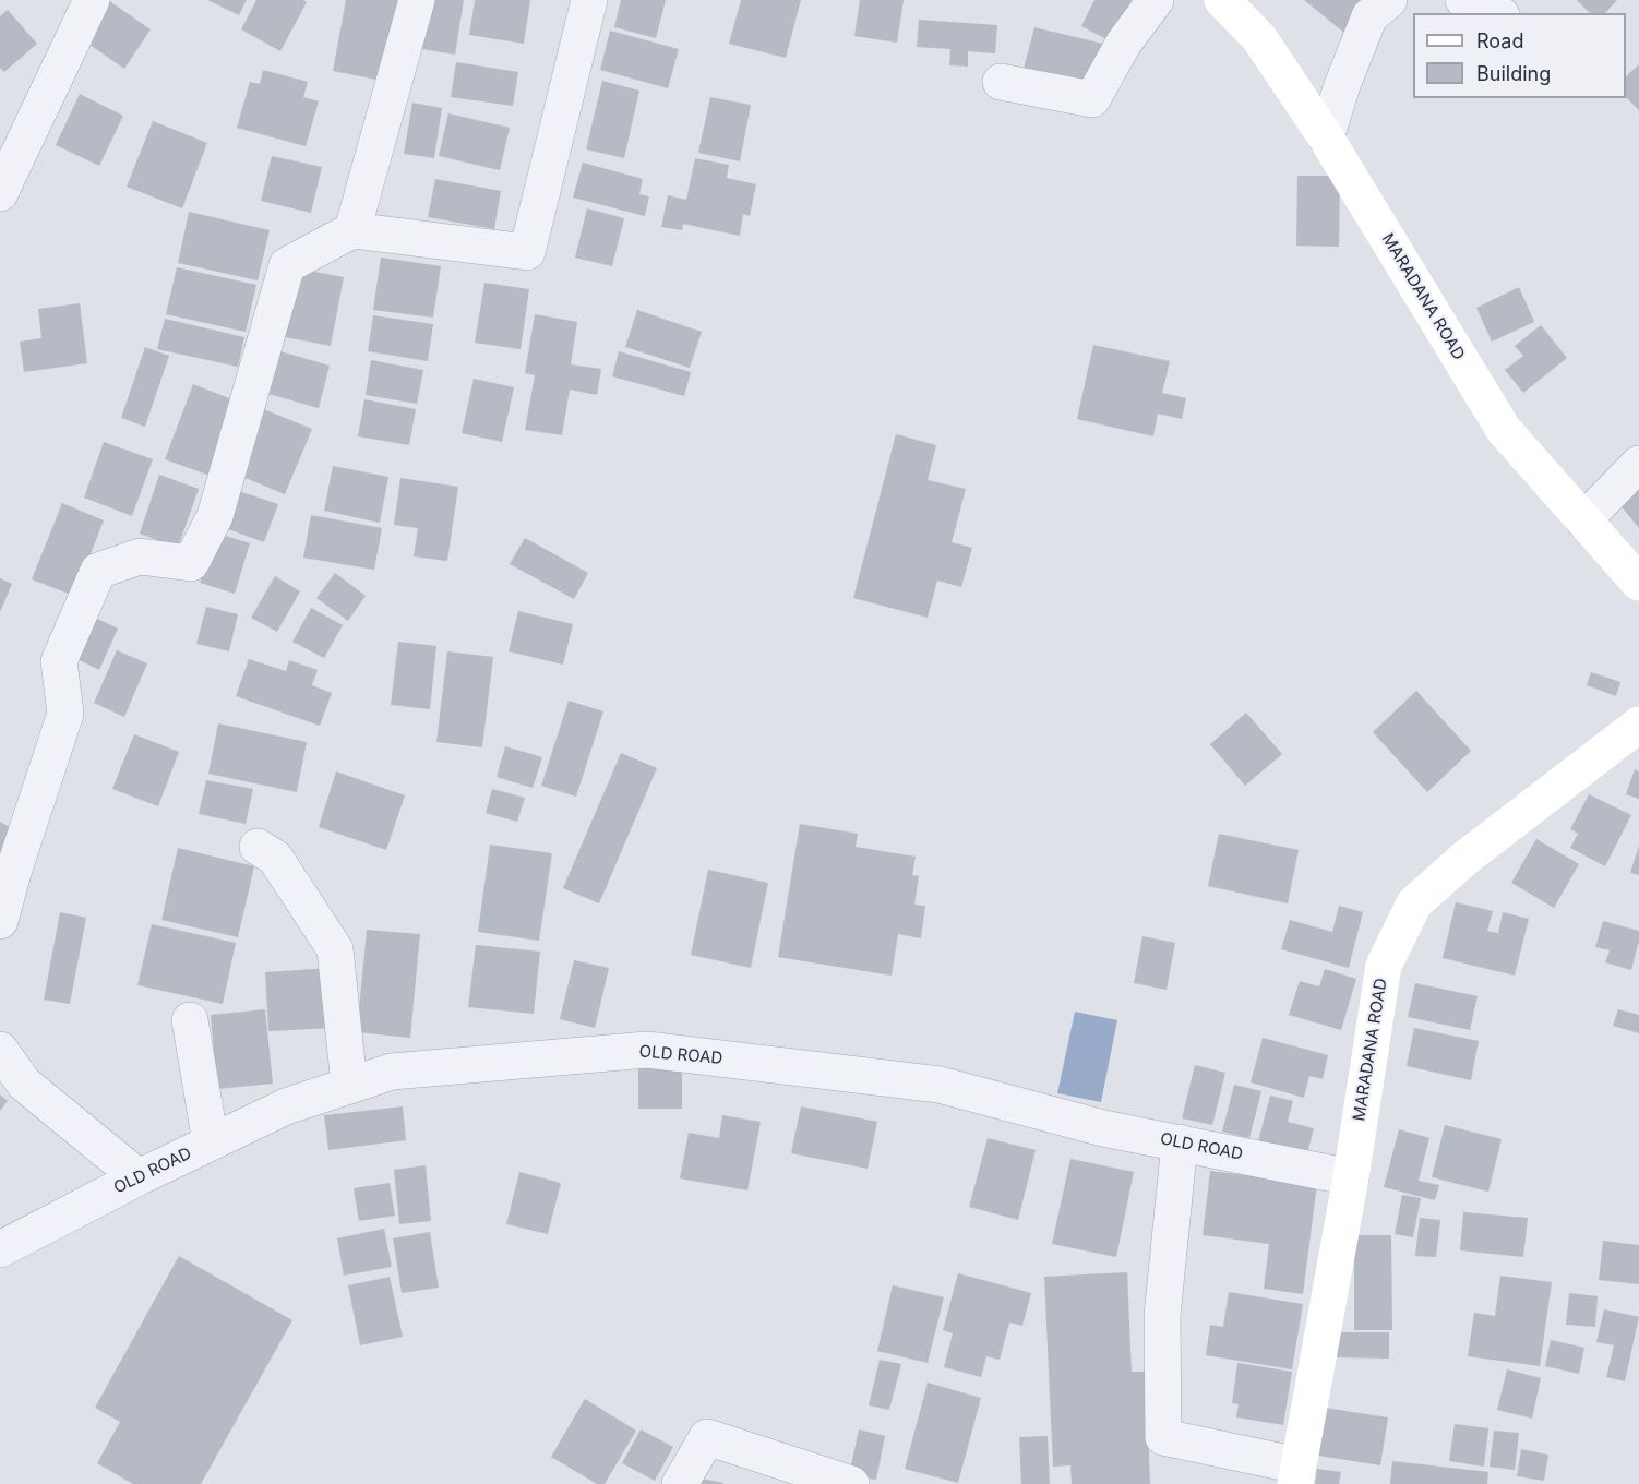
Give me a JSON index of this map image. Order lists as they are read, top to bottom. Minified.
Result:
{"streets":{"street":["MARADANA ROAD","OLD ROAD"]},"crossings":[["MARADANA ROAD","OLD ROAD"]],"legend":["Road","Building"]}
